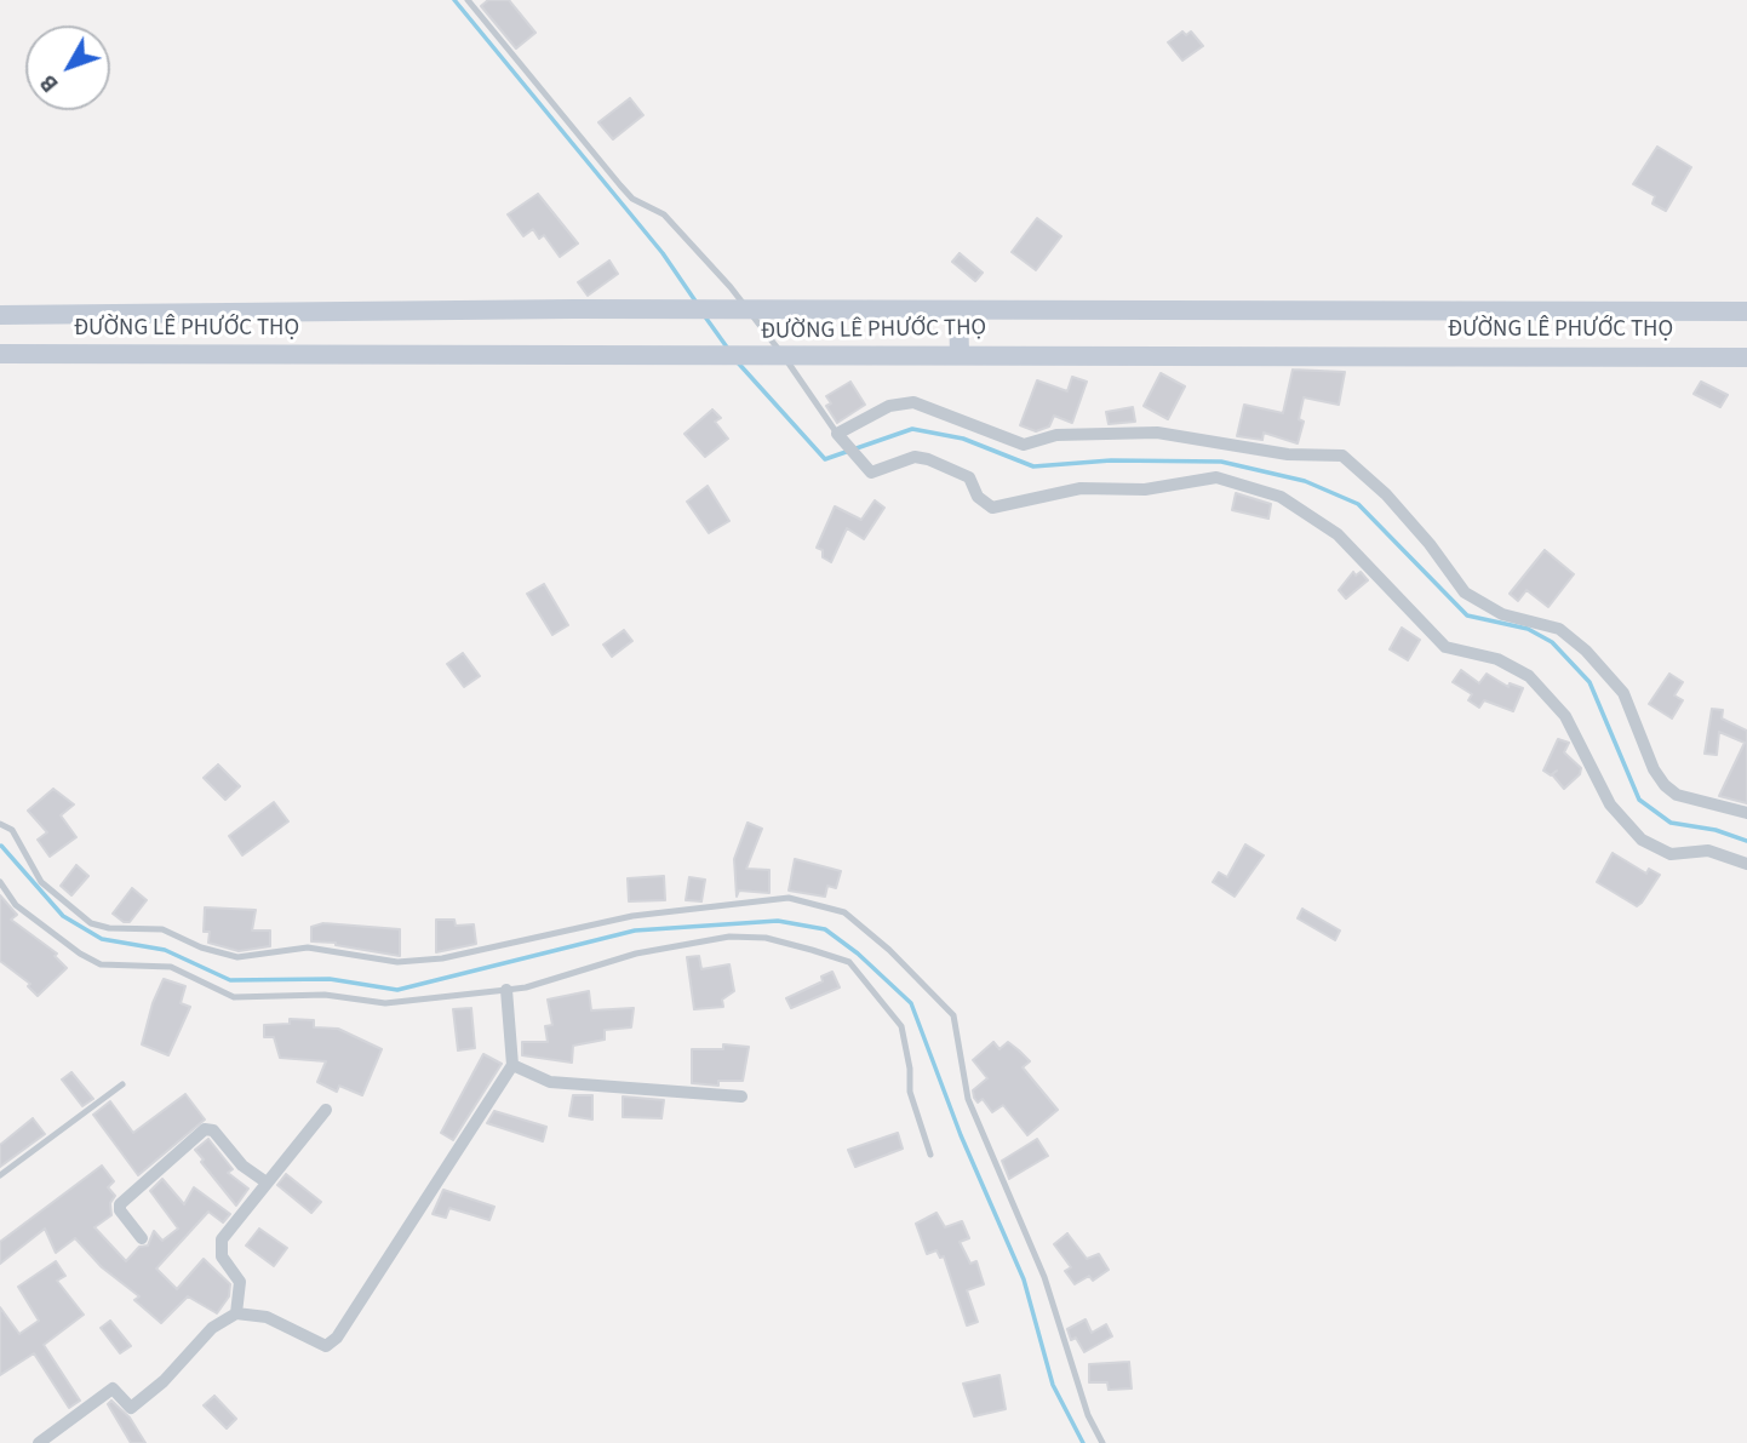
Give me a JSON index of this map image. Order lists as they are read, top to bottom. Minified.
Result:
{"streets":{"street":["ĐƯỜNG LÊ PHƯỚC THỌ"]},"north":"bottom left"}
